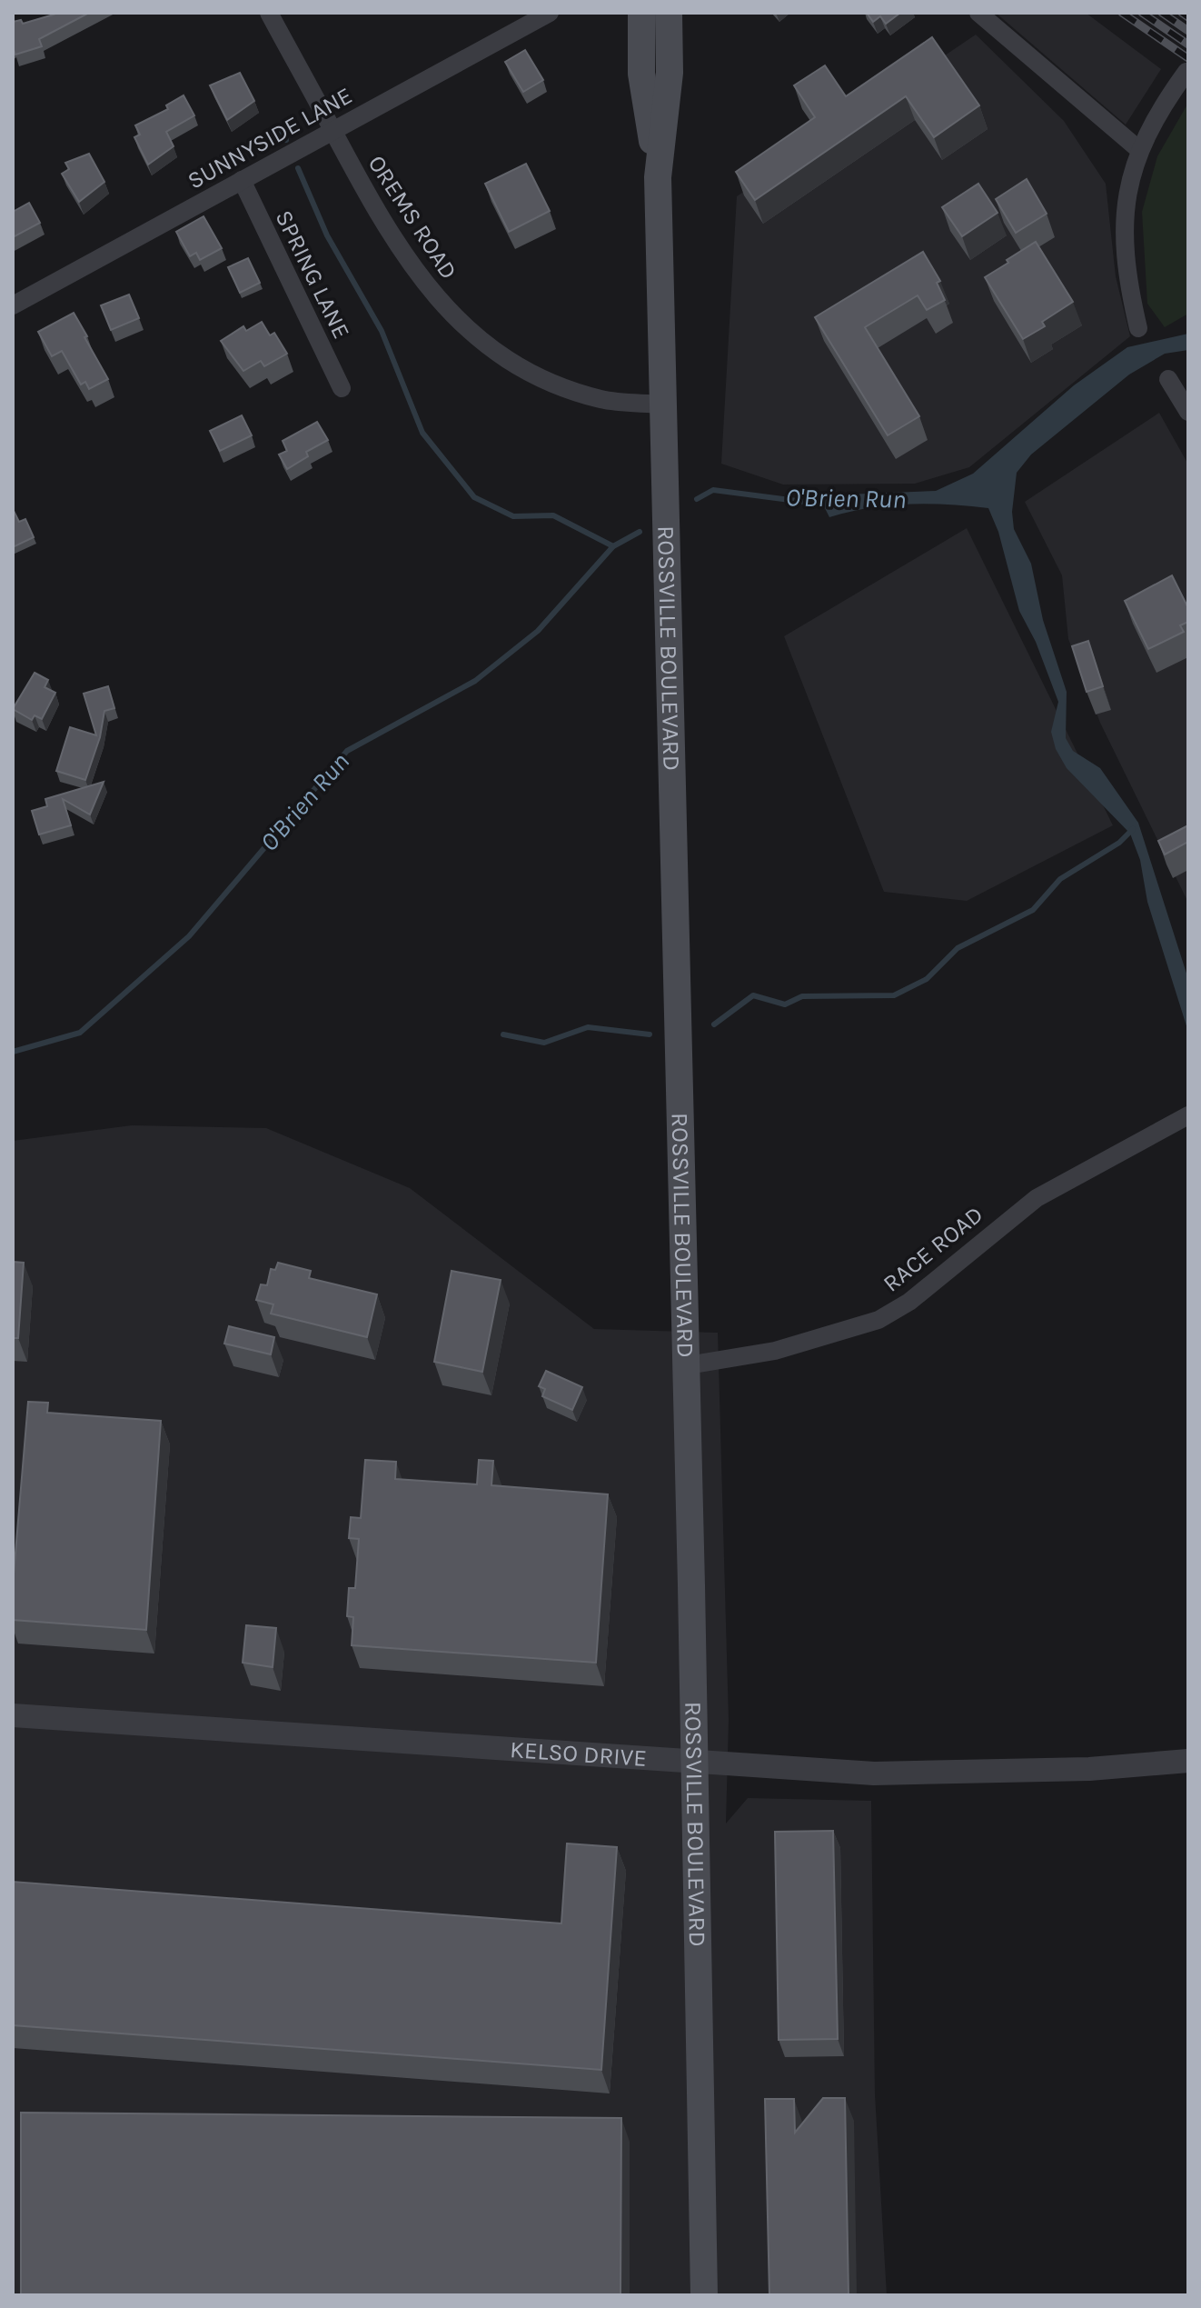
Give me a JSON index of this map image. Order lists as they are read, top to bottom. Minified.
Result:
{"streets":{"main road":["ROSSVILLE BOULEVARD"],"street":["SUNNYSIDE LANE","OREMS ROAD","SPRING LANE","RACE ROAD","KELSO DRIVE"]},"crossings":[["SUNNYSIDE LANE","OREMS ROAD"],["SUNNYSIDE LANE","SPRING LANE"],["OREMS ROAD","ROSSVILLE BOULEVARD"],["ROSSVILLE BOULEVARD","RACE ROAD"],["ROSSVILLE BOULEVARD","KELSO DRIVE"]],"water":["O'Brien Run"]}
